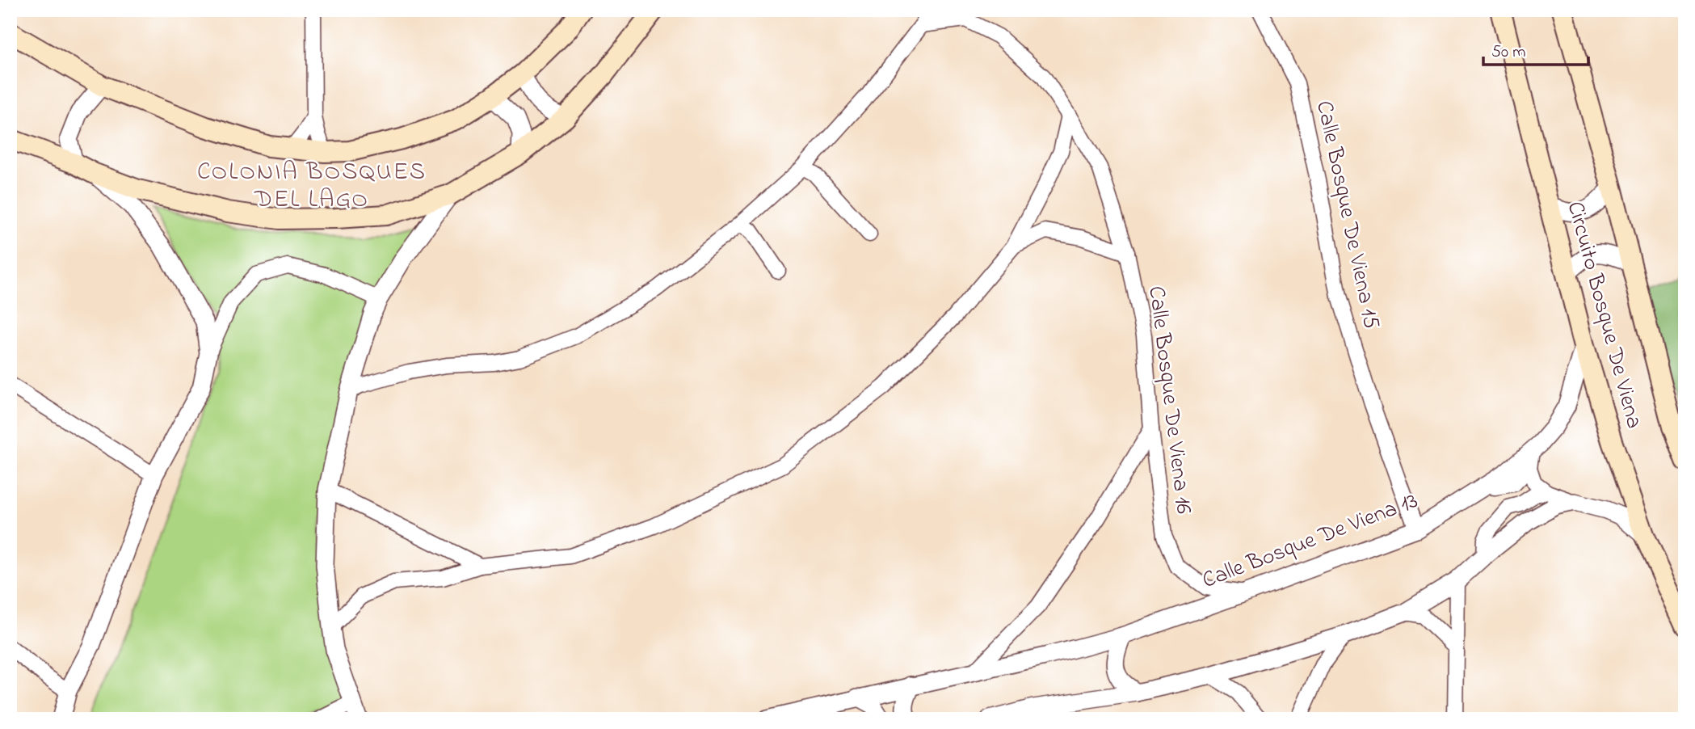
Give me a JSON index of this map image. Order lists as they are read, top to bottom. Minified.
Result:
{"streets":{"main road":["Circuito Bosque De Viena"],"street":["Calle Bosque De Viena 15","Calle Bosque De Viena 16","Calle Bosque De Viena 13"]},"crossings":[["Calle Bosque De Viena 15","Calle Bosque De Viena 13"],["Circuito Bosque De Viena","Calle Bosque De Viena 13"],["Calle Bosque De Viena 16","Calle Bosque De Viena 13"]],"districts":["COLONIA BOSQUES DEL LAGO"],"scale_bar":"50 m"}
